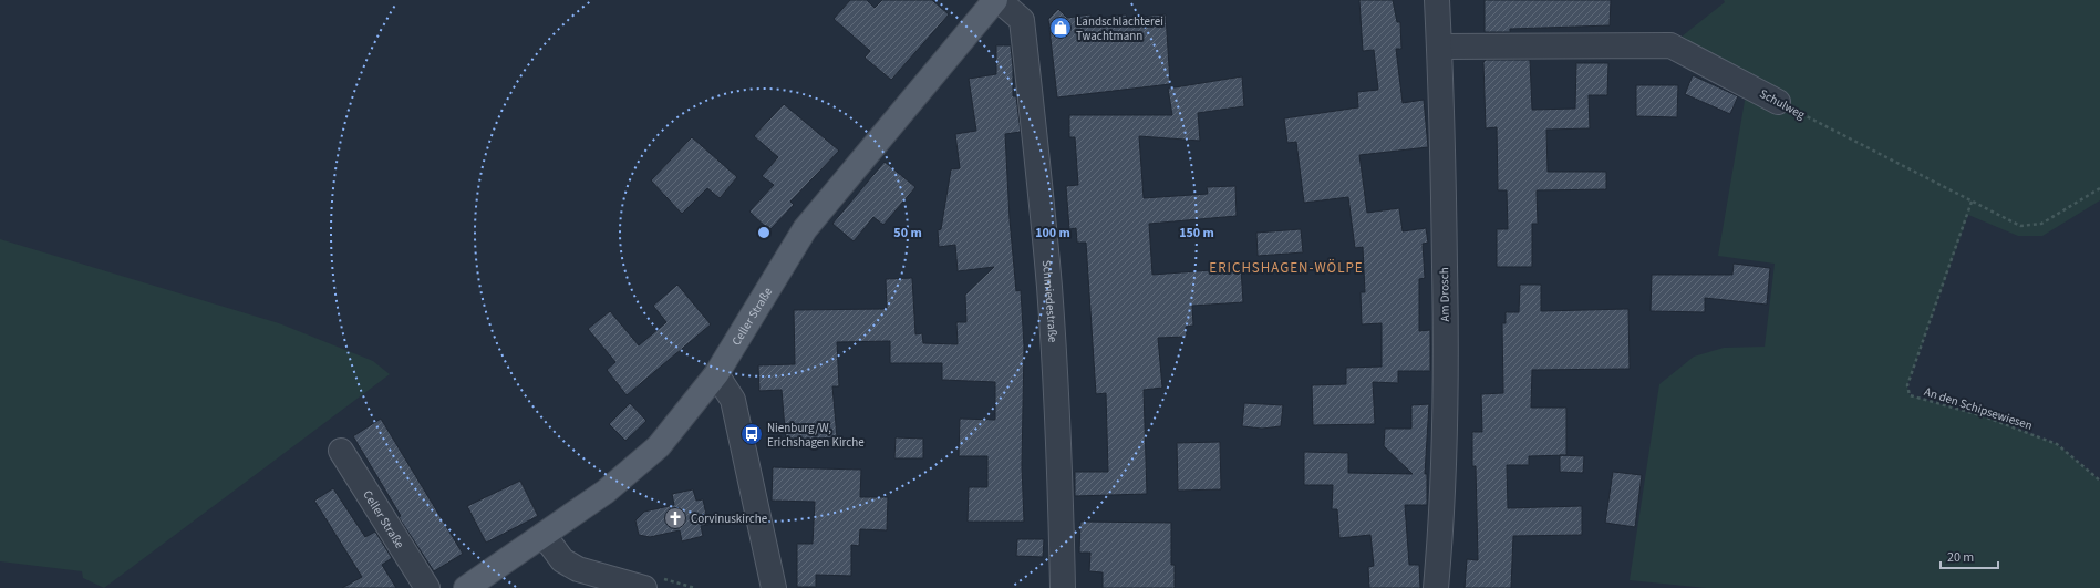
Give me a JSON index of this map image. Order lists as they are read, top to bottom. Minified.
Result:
{"streets":{"main road":["Celler Straße"],"street":["Schulweg","Am Drosch","Schmiedestraße"],"path":["An den Schipsewiesen"]},"crossings":[["Schulweg","Am Drosch"],["Schulweg","An den Schipsewiesen"]],"districts":["ERICHSHAGEN-WÖLPE"],"places":{"shop":["Landschlachterei Twachtmann"],"bus stop":["Nienburg/W, Erichshagen Kirche"],"church":["Corvinuskirche"]},"scale_bar":"20 m","rings":["50 m","100 m","150 m"]}
